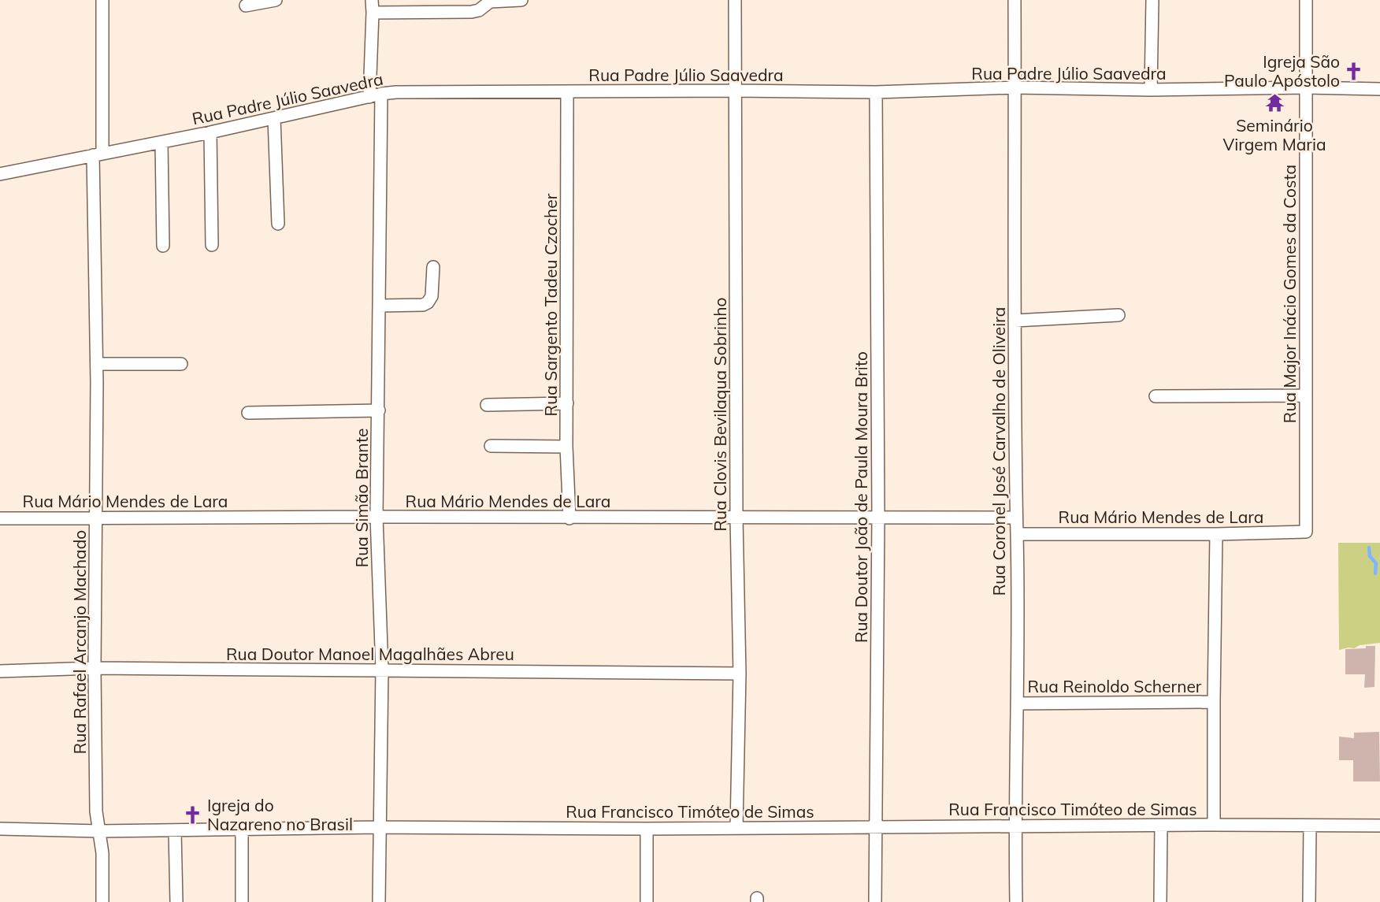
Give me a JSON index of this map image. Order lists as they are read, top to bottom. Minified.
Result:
{"streets":{"street":["Rua Padre Júlio Saavedra","Rua Major Inácio Gomes da Costa","Rua Sargento Tadeu Czocher","Rua Clovis Bevilaqua Sobrinho","Rua Coronel José Carvalho de Oliveira","Rua Doutor João de Paula Moura Brito","Rua Simão Brante","Rua Mário Mendes de Lara","Rua Rafael Arcanjo Machado","Rua Doutor Manoel Magalhães Abreu","Rua Reinoldo Scherner","Rua Francisco Timóteo de Simas"]},"crossings":[["Rua Padre Júlio Saavedra","Rua Major Inácio Gomes da Costa"],["Rua Padre Júlio Saavedra","Rua Sargento Tadeu Czocher"],["Rua Padre Júlio Saavedra","Rua Clovis Bevilaqua Sobrinho"],["Rua Padre Júlio Saavedra","Rua Coronel José Carvalho de Oliveira"],["Rua Padre Júlio Saavedra","Rua Doutor João de Paula Moura Brito"],["Rua Padre Júlio Saavedra","Rua Simão Brante"],["Rua Padre Júlio Saavedra","Rua Rafael Arcanjo Machado"],["Rua Major Inácio Gomes da Costa","Rua Mário Mendes de Lara"],["Rua Sargento Tadeu Czocher","Rua Mário Mendes de Lara"],["Rua Clovis Bevilaqua Sobrinho","Rua Mário Mendes de Lara"],["Rua Clovis Bevilaqua Sobrinho","Rua Doutor Manoel Magalhães Abreu"],["Rua Clovis Bevilaqua Sobrinho","Rua Francisco Timóteo de Simas"],["Rua Coronel José Carvalho de Oliveira","Rua Mário Mendes de Lara"],["Rua Coronel José Carvalho de Oliveira","Rua Reinoldo Scherner"],["Rua Coronel José Carvalho de Oliveira","Rua Francisco Timóteo de Simas"],["Rua Doutor João de Paula Moura Brito","Rua Mário Mendes de Lara"],["Rua Doutor João de Paula Moura Brito","Rua Francisco Timóteo de Simas"],["Rua Simão Brante","Rua Mário Mendes de Lara"],["Rua Simão Brante","Rua Doutor Manoel Magalhães Abreu"],["Rua Simão Brante","Rua Francisco Timóteo de Simas"],["Rua Mário Mendes de Lara","Rua Rafael Arcanjo Machado"],["Rua Rafael Arcanjo Machado","Rua Doutor Manoel Magalhães Abreu"],["Rua Rafael Arcanjo Machado","Rua Francisco Timóteo de Simas"]],"places":{"church":["Igreja São Paulo Apóstolo","Igreja do Nazareno no Brasil"],"temple":["Seminário Virgem Maria"]}}
